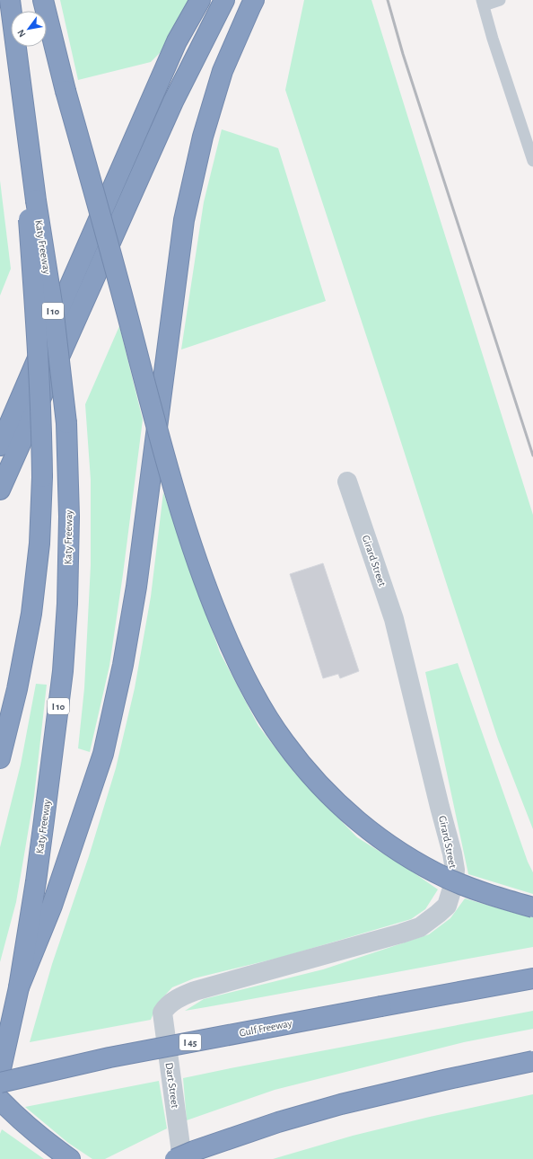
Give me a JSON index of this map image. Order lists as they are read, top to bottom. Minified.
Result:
{"streets":{"highway":["Katy Freeway","I 10","Gulf Freeway","I 45"],"street":["Girard Street","Dart Street"]},"crossings":[["Girard Street","Dart Street"]],"north":"bottom left"}
